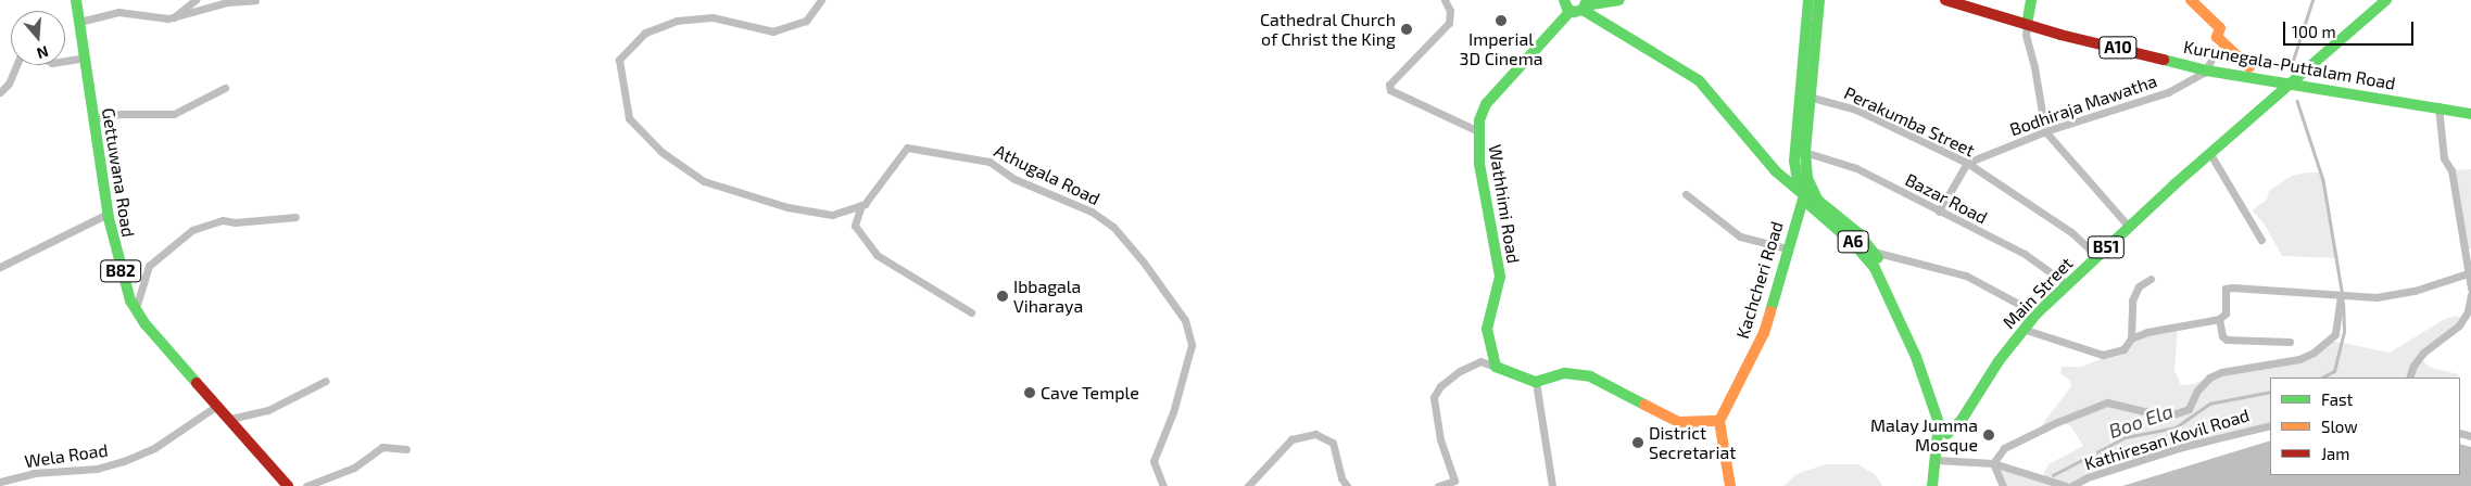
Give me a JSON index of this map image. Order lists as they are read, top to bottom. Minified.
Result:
{"streets":{"main road":["A10","Kurunegala-Puttalam Road","Gettuwana Road","Wathhimi Road","A6","B51","B82","Kachcheri Road","Main Street"],"street":["Bodhiraja Mawatha","Perakumba Street","Athugala Road","Bazar Road","Kathiresan Kovil Road","Wela Road"]},"crossings":[["Kurunegala-Puttalam Road","Bodhiraja Mawatha"],["Kurunegala-Puttalam Road","Main Street"],["Bodhiraja Mawatha","Perakumba Street"],["Perakumba Street","A6"],["Perakumba Street","Main Street"],["Gettuwana Road","Wela Road"],["Bazar Road","A6"],["Bazar Road","Main Street"],["A6","Kachcheri Road"],["A6","Main Street"]],"water":["Boo Ela"],"places":["Imperial 3D Cinema","Cathedral Church of Christ the King","Ibbagala Viharaya","Cave Temple","Malay Jumma Mosque","District Secretariat"],"legend":["Fast","Slow","Jam"],"scale_bar":"100 m","north":"bottom"}
